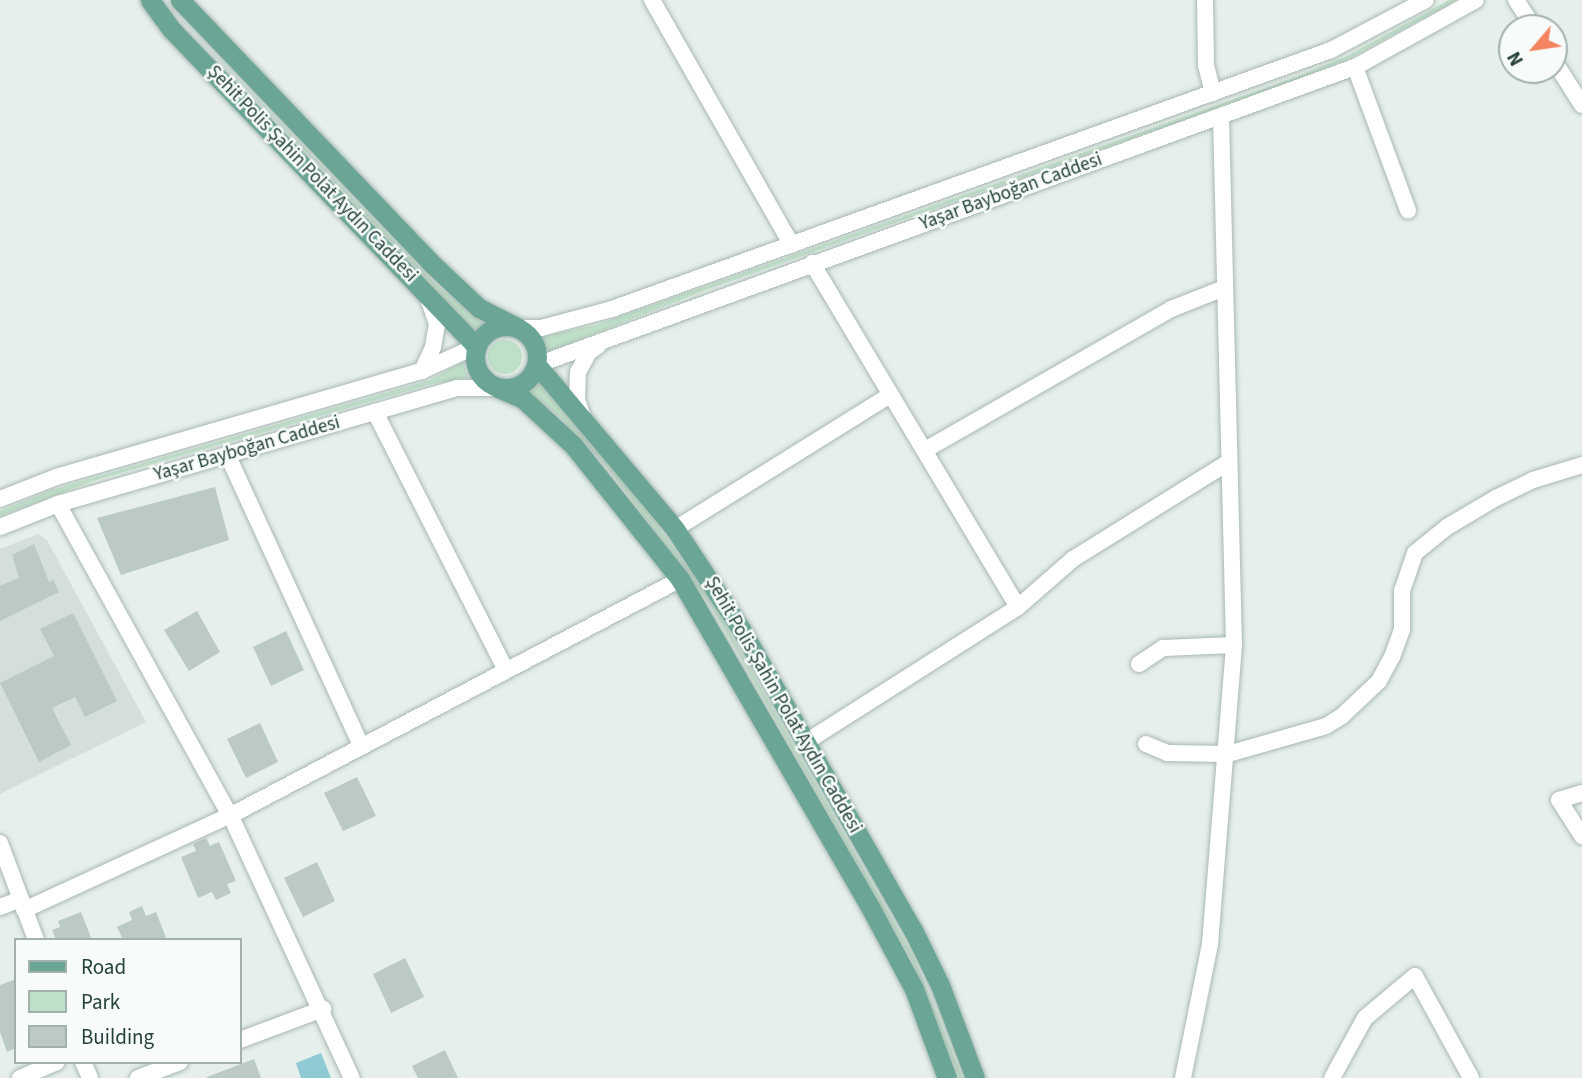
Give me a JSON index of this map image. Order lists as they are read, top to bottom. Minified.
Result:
{"streets":{"main road":["Şehit Polis Şahin Polat Aydın Caddesi"],"street":["Yaşar Bayboğan Caddesi"]},"crossings":[["Şehit Polis Şahin Polat Aydın Caddesi","Yaşar Bayboğan Caddesi"]],"legend":["Road","Park","Building"],"north":"bottom left"}
